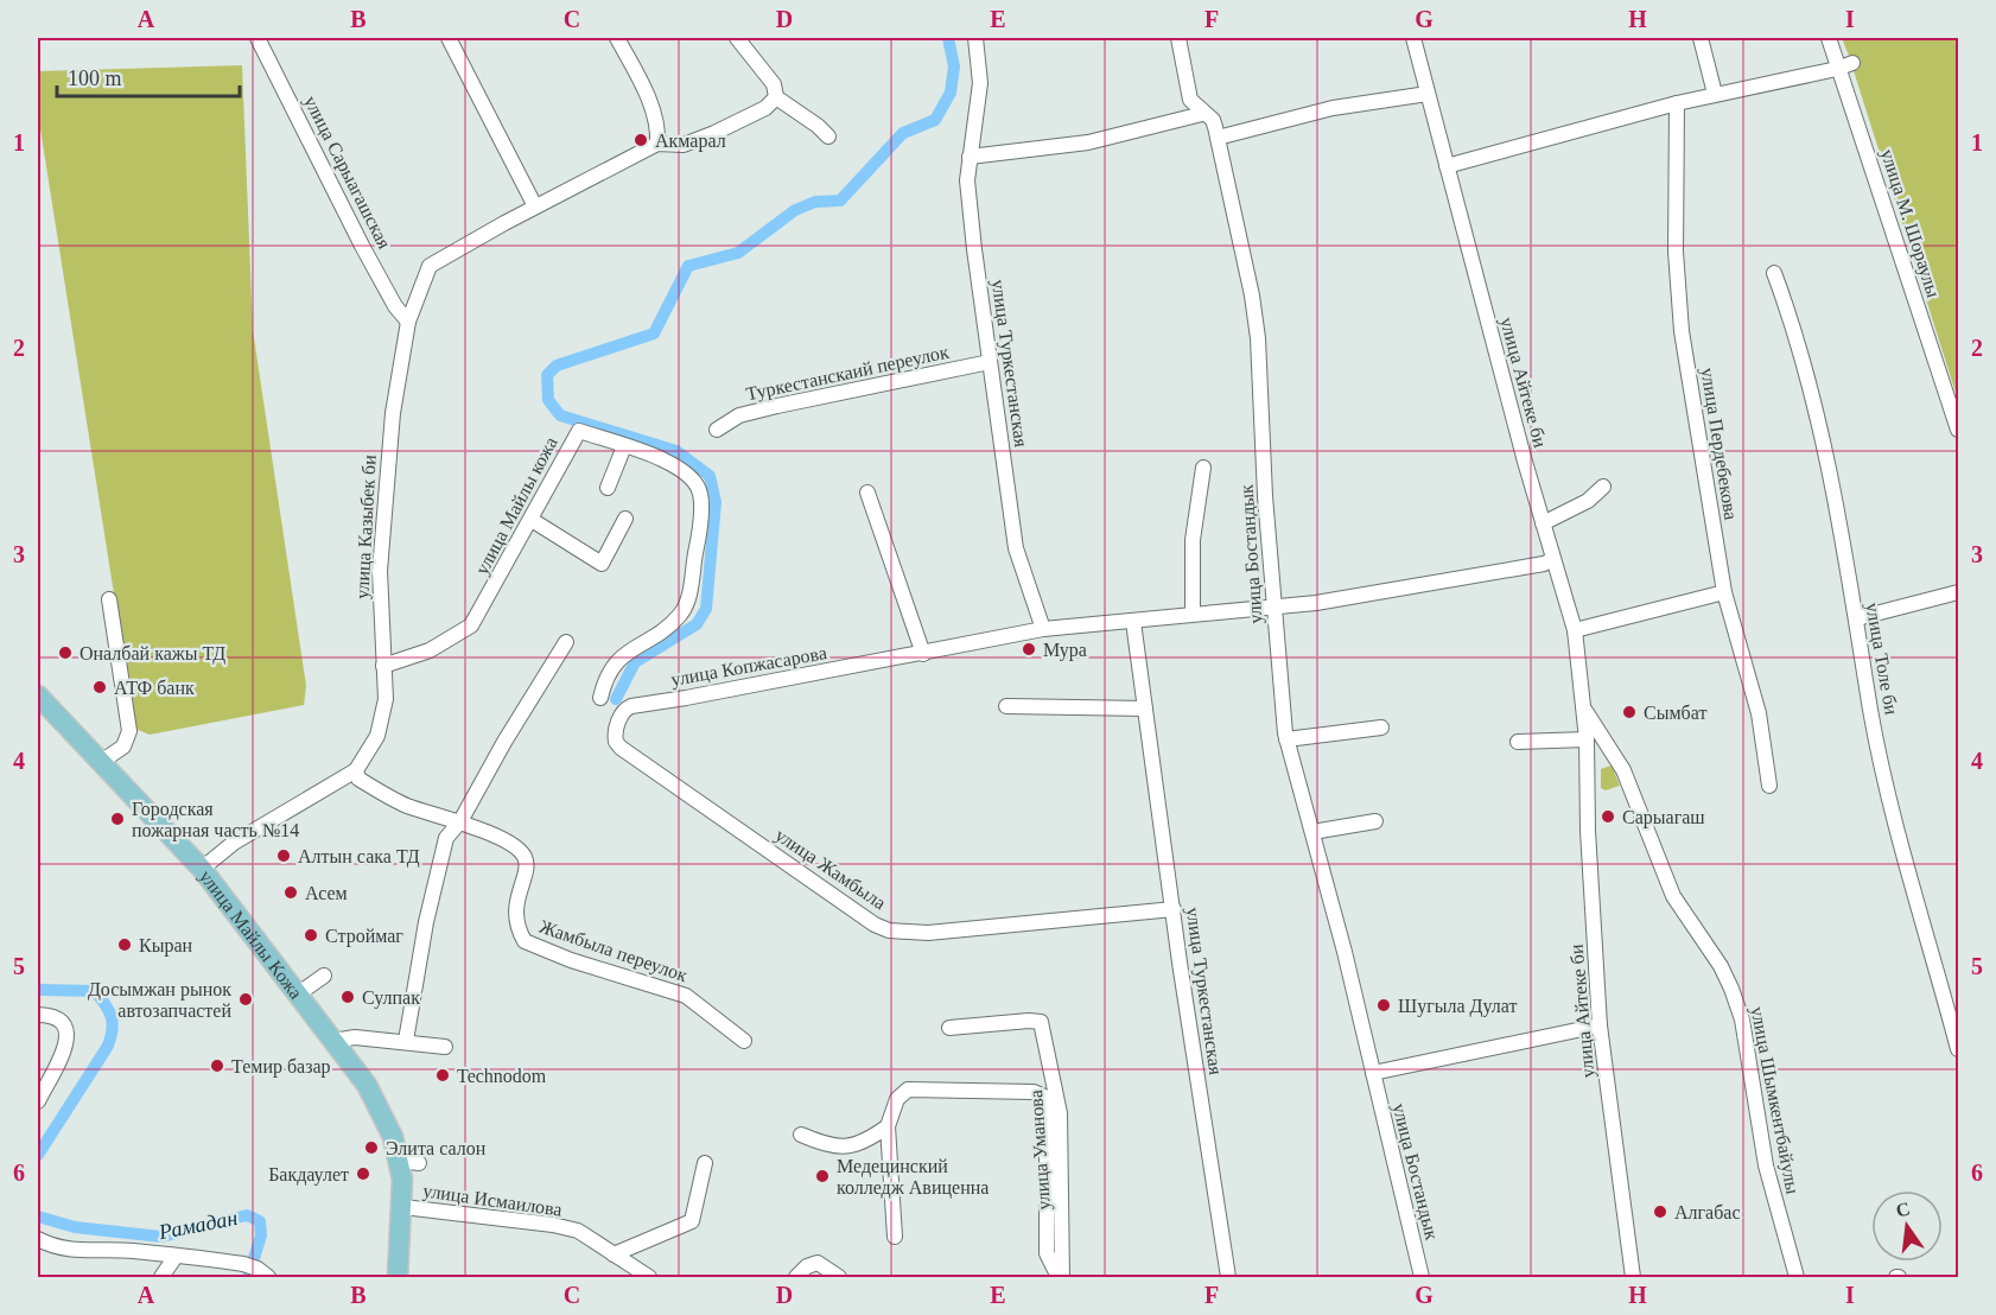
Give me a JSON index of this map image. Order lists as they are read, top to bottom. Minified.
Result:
{"streets":{"main road":["улица Майлы Кожа"],"street":["улица Сарыагашская","улица М. Шораулы","улица Туркестанская","Туркестанскаий переулок","улица Айтеке би","улица Пердебекова","улица Майлы кожа","улица Казыбек би","улица Бостандык","улица Толе би","улица Копжасарова","улица Жамбыла","Жамбыла переулок","улица Шымкентбайулы","улица Уманова","улица Исмаилова"]},"crossings":[["улица Сарыагашская","улица Казыбек би"],["улица Туркестанская","Туркестанскаий переулок"],["улица Туркестанская","улица Копжасарова"],["улица Туркестанская","улица Жамбыла"],["улица Айтеке би","улица Шымкентбайулы"],["улица Майлы кожа","улица Казыбек би"],["улица Казыбек би","улица Майлы Кожа"],["улица Казыбек би","Жамбыла переулок"],["улица Копжасарова","улица Жамбыла"],["улица Майлы Кожа","улица Исмаилова"]],"water":["Рамадан"],"places":["Акмарал","Мура","Оналбай кажы ТД","АТФ банк","Сымбат","Сарыагаш","Городская пожарная часть №14","Алтын сака ТД","Асем","Строймаг","Кыран","Сулпак","Досымжан рынок автозапчастей","Шугыла Дулат","Темир базар","Technodom","Элита салон","Бакдаулет","Медецинский колледж Авиценна","Алгабас"],"scale_bar":"100 m","north":"top","grid":{"columns":["A","B","C","D","E","F","G","H","I"],"rows":["1","2","3","4","5","6"]}}
